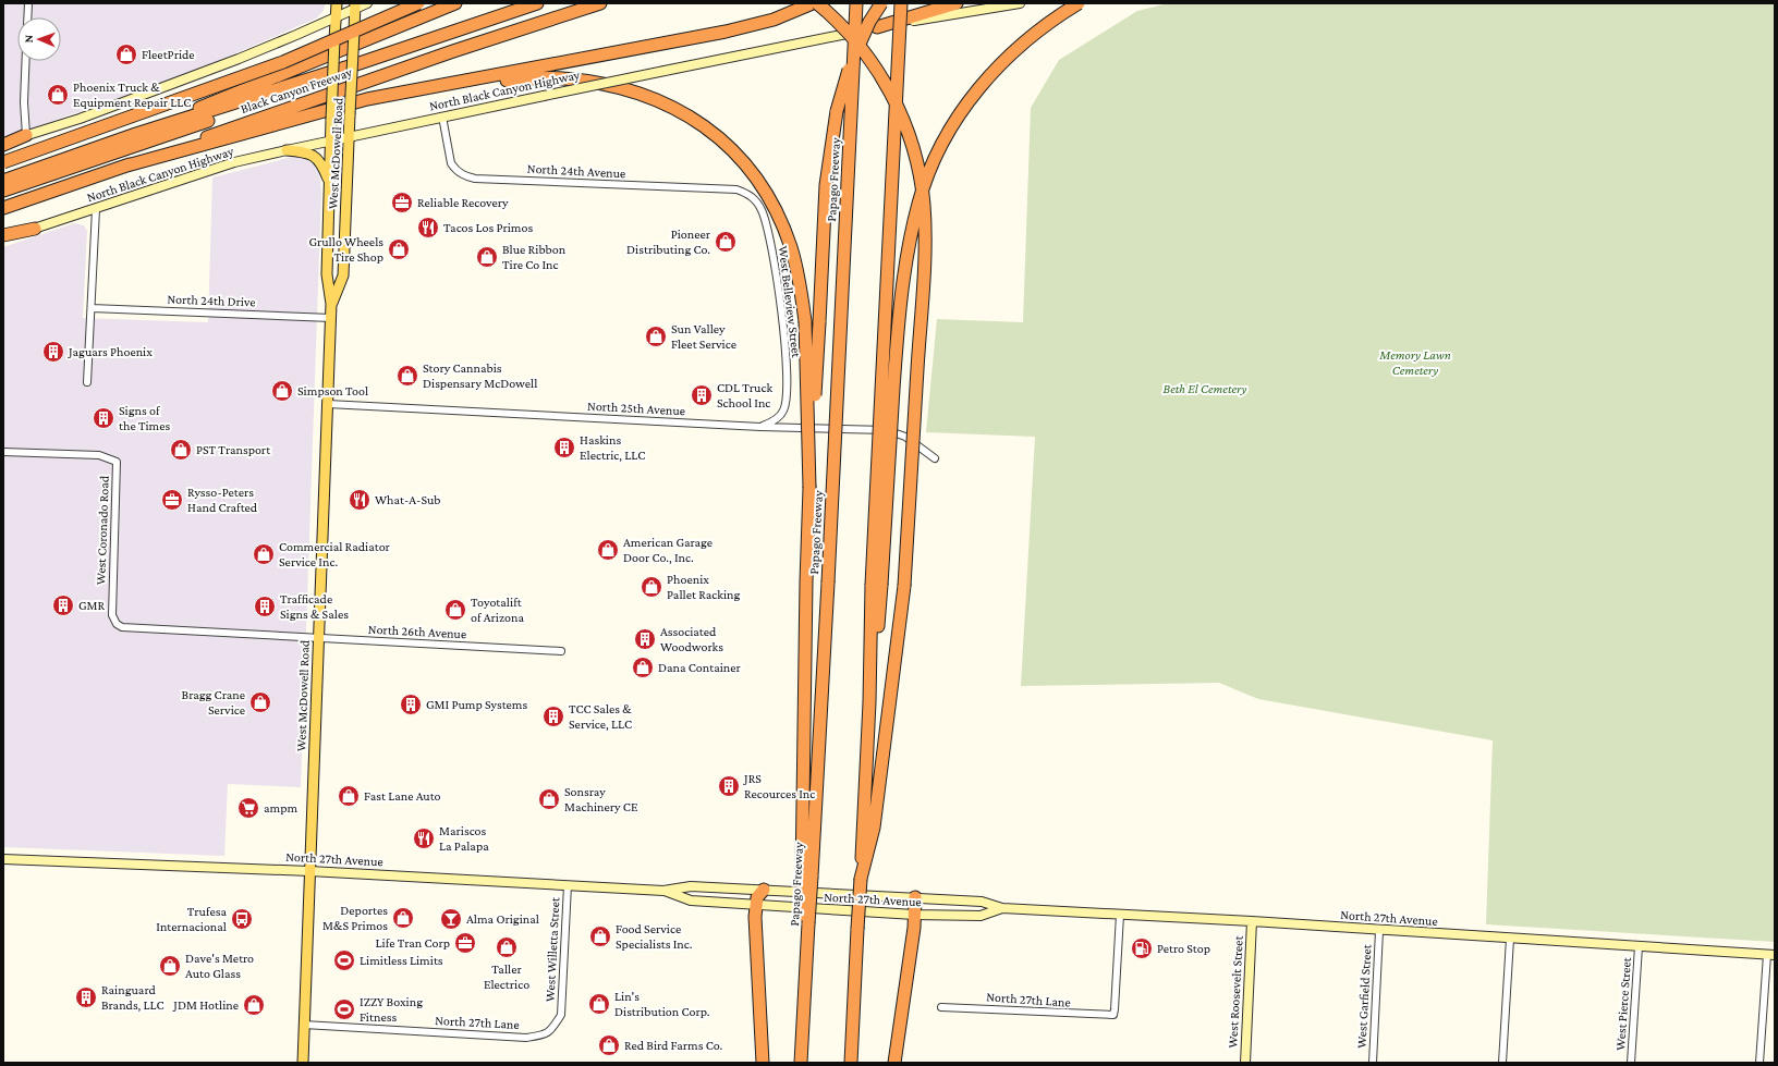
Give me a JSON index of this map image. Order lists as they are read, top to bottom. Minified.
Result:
{"streets":{"highway":["Black Canyon Freeway","Papago Freeway"],"main road":["North Black Canyon Highway","West McDowell Road","North 27th Avenue","West Roosevelt Street"],"street":["North 24th Avenue","North 24th Drive","West Belleview Street","North 25th Avenue","West Coronado Road","North 26th Avenue","West Willetta Street","West Garfield Street","North 27th Lane","West Pierce Street"]},"crossings":[["North Black Canyon Highway","West McDowell Road"],["North Black Canyon Highway","North 24th Avenue"],["West McDowell Road","North 24th Drive"],["West McDowell Road","North 25th Avenue"],["West McDowell Road","North 26th Avenue"],["West McDowell Road","North 27th Avenue"],["West McDowell Road","North 27th Lane"],["North 24th Avenue","West Belleview Street"],["West Belleview Street","North 25th Avenue"],["West Coronado Road","North 26th Avenue"],["North 27th Avenue","West Willetta Street"],["North 27th Avenue","West Roosevelt Street"],["North 27th Avenue","West Garfield Street"],["North 27th Avenue","North 27th Lane"],["North 27th Avenue","West Pierce Street"],["West Willetta Street","North 27th Lane"]],"parks":["Memory Lawn Cemetery","Beth El Cemetery"],"places":{"shop":["FleetPride","Phoenix Truck & Equipment Repair LLC","Pioneer Distributing Co.","Grullo Wheels Tire Shop","Blue Ribbon Tire Co Inc","Sun Valley Fleet Service","Story Cannabis Dispensary McDowell","Simpson Tool","PST Transport","American Garage Door Co., Inc.","Commercial Radiator Service Inc.","Phoenix Pallet Racking","Toyotalift of Arizona","Dana Container","Bragg Crane Service","Fast Lane Auto","Sonsray Machinery CE","Deportes M&S Primos","Food Service Specialists Inc.","Taller Electrico","Dave's Metro Auto Glass","Lin's Distribution Corp.","JDM Hotline","Red Bird Farms Co."],"office":["Reliable Recovery","Rysso-Peters Hand Crafted","Life Tran Corp"],"restaurant":["Tacos Los Primos","What-A-Sub","Mariscos La Palapa"],"building":["Jaguars Phoenix","CDL Truck School Inc","Signs of the Times","Haskins Electric, LLC","GMR","Trafficade Signs & Sales","Associated Woodworks","GMI Pump Systems","TCC Sales & Service, LLC","JRS Recources Inc","Rainguard Brands, LLC"],"supermarket":["ampm"],"bus stop":["Trufesa Internacional"],"bar":["Alma Original"],"fuel station":["Petro Stop"],"sports":["Limitless Limits","IZZY Boxing Fitness"]},"north":"left"}
